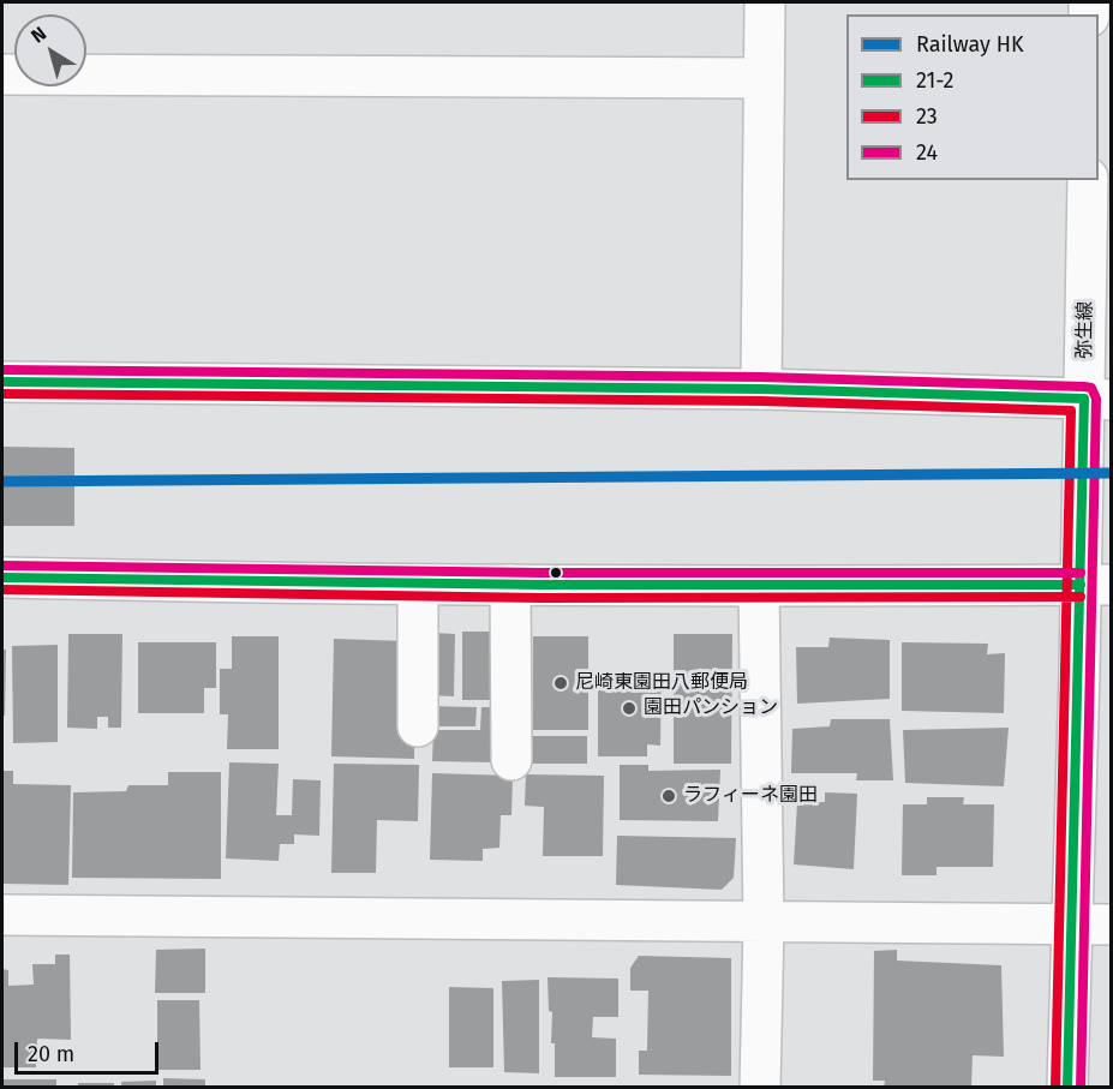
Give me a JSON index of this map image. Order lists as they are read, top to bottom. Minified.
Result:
{"streets":{"street":["弥生線"]},"places":["尼崎東園田八郵便局","園田パンション","ラフィーネ園田"],"lines":["transit line 24","transit line 21-2","transit line 23","rail line HK"],"legend":["Railway HK","21-2","23","24"],"scale_bar":"20 m","north":"top left"}
